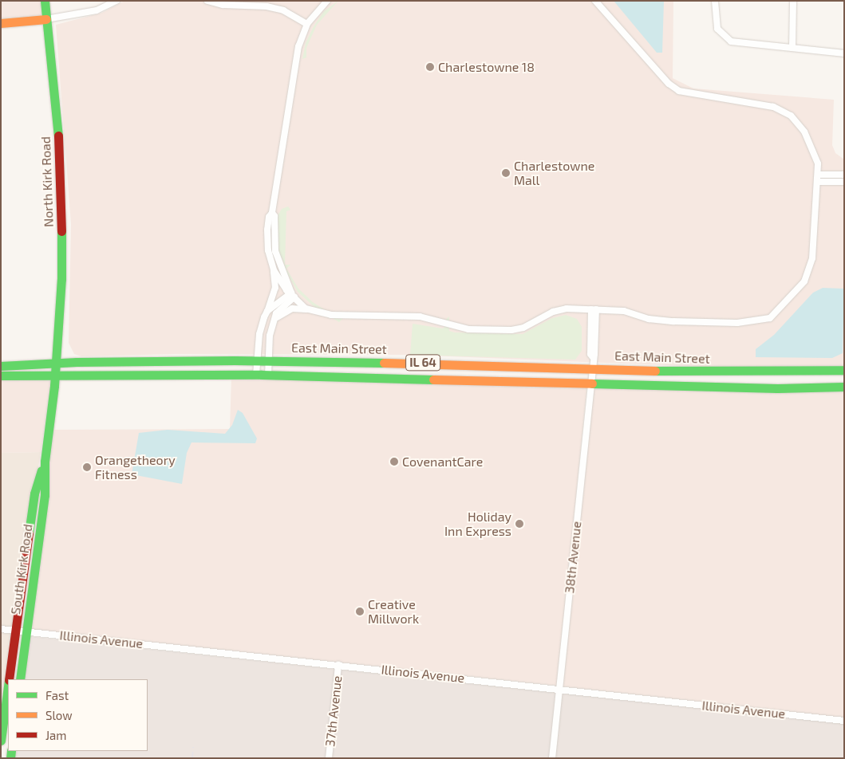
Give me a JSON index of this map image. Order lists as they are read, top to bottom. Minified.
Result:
{"streets":{"main road":["North Kirk Road","East Main Street","IL 64","South Kirk Road"],"street":["38th Avenue","Illinois Avenue","37th Avenue"]},"crossings":[["North Kirk Road","East Main Street"],["North Kirk Road","South Kirk Road"],["East Main Street","38th Avenue"],["East Main Street","South Kirk Road"],["38th Avenue","Illinois Avenue"],["South Kirk Road","Illinois Avenue"],["Illinois Avenue","37th Avenue"]],"places":["Charlestowne 18","Charlestowne Mall","CovenantCare","Orangetheory Fitness","Holiday Inn Express","Creative Millwork"],"legend":["Fast","Slow","Jam"]}
